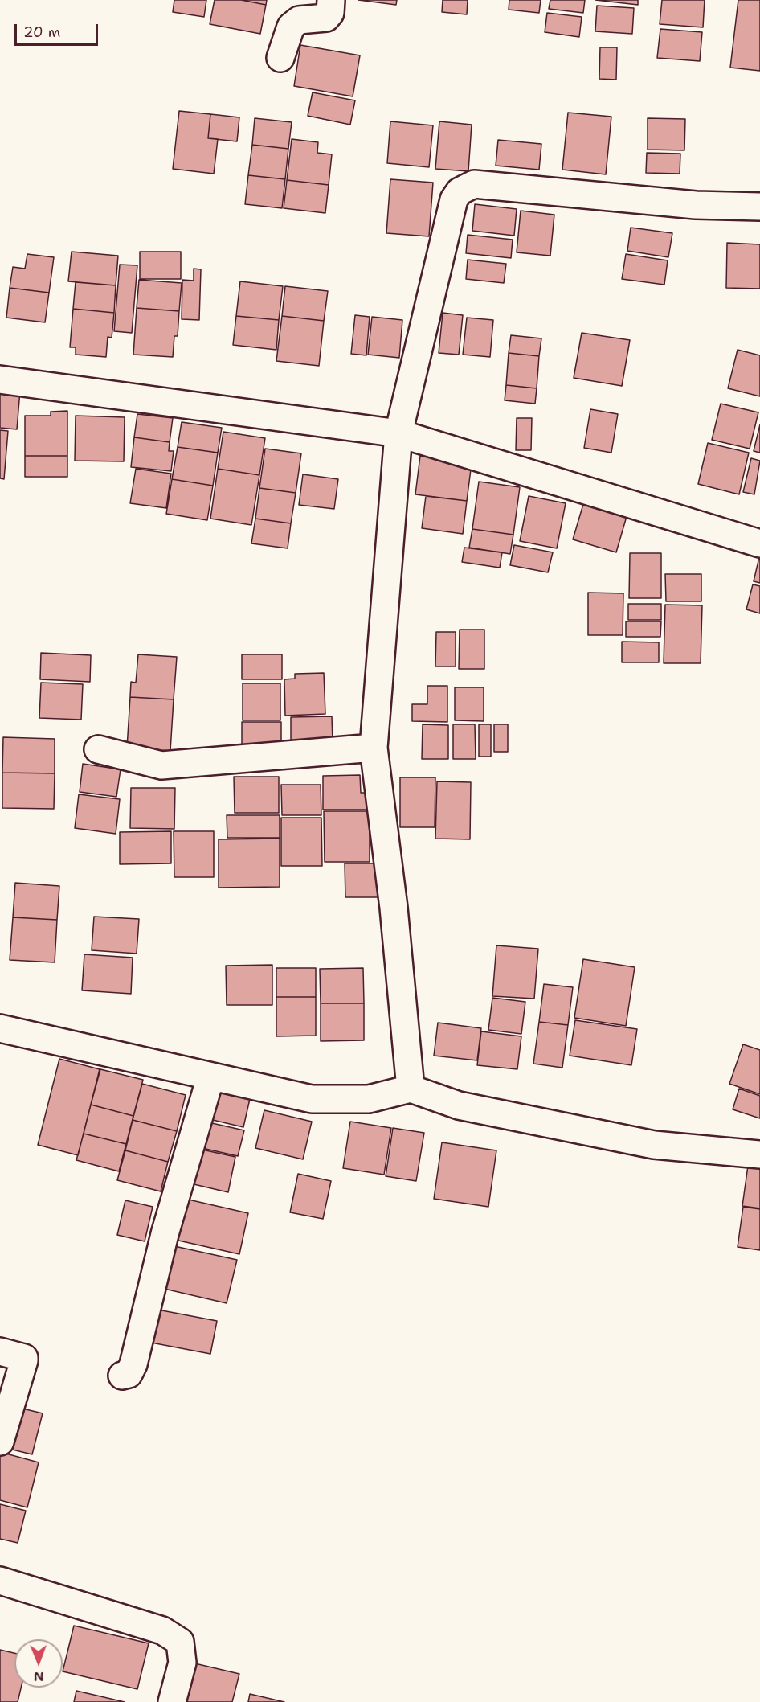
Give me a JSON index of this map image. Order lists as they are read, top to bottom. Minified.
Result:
{"scale_bar":"20 m","north":"bottom"}
